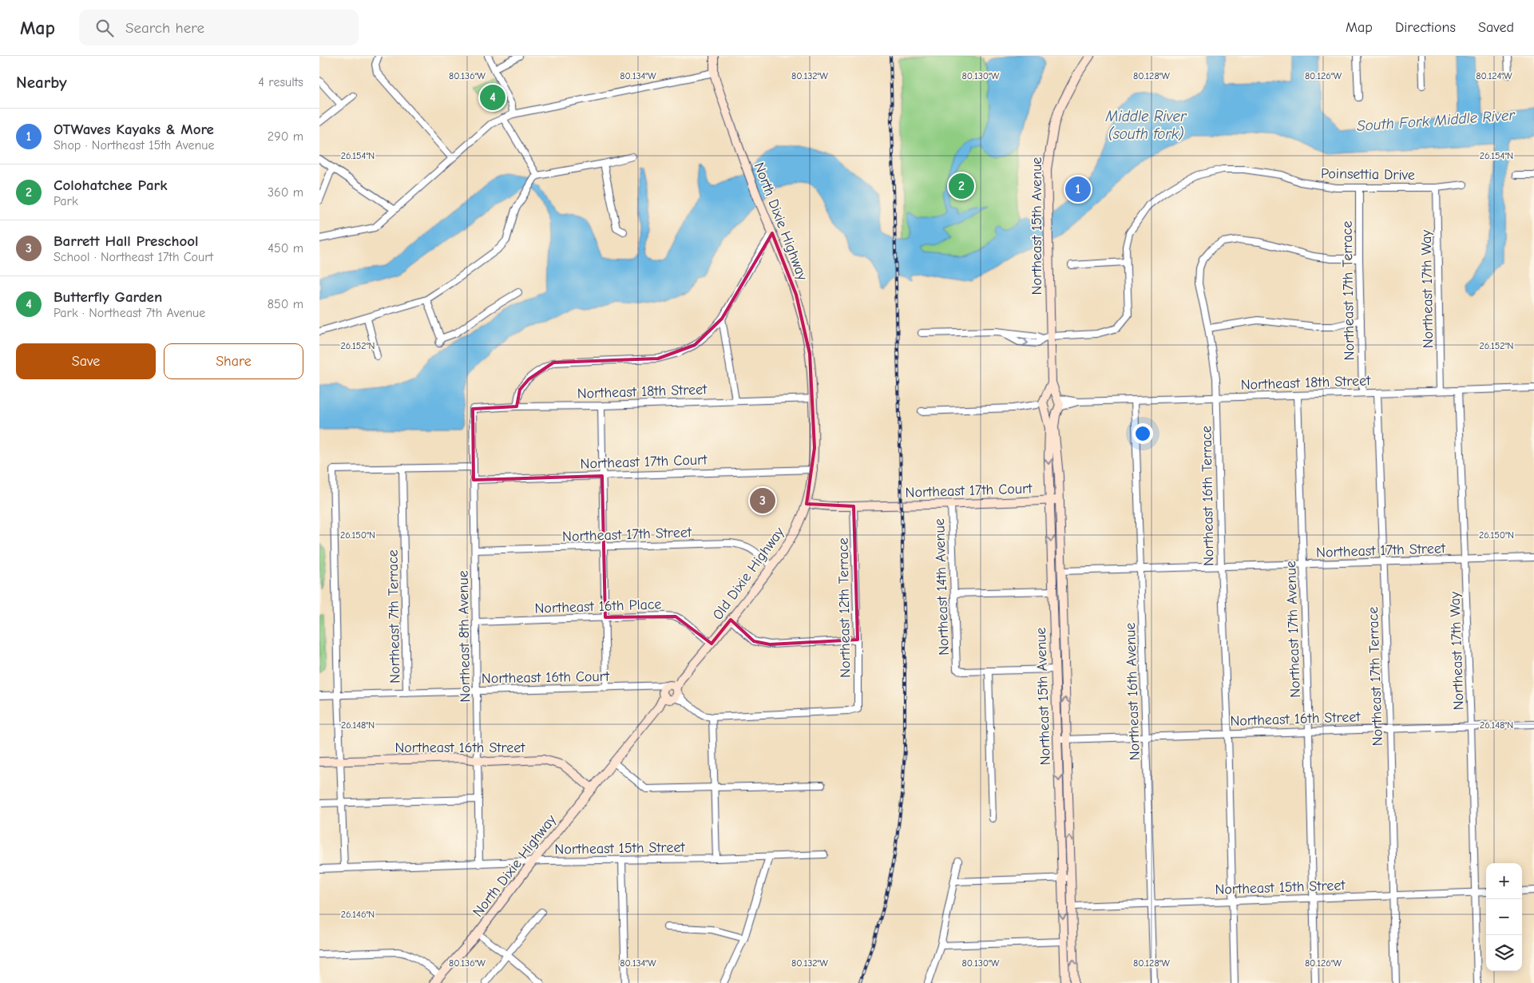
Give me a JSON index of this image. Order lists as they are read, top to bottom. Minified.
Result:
{"streets":{"street":["Poinsettia Drive","North Dixie Highway","Northeast 15th Avenue","Northeast 17th Way","Northeast 17th Terrace","Northeast 18th Street","Northeast 17th Court","Northeast 16th Terrace","Northeast 17th Street","Old Dixie Highway","Northeast 14th Avenue","Northeast 16th Place","Northeast 12th Terrace","Northeast 7th Terrace","Northeast 17th Avenue","Northeast 8th Avenue","Northeast 16th Court","Northeast 16th Avenue","Northeast 16th Street","Northeast 15th Street"]},"crossings":[["Poinsettia Drive","Northeast 15th Avenue"],["Poinsettia Drive","Northeast 17th Way"],["Poinsettia Drive","Northeast 17th Terrace"],["North Dixie Highway","Northeast 18th Street"],["North Dixie Highway","Old Dixie Highway"],["North Dixie Highway","Northeast 16th Street"],["North Dixie Highway","Northeast 15th Street"],["Northeast 15th Avenue","Northeast 18th Street"],["Northeast 15th Avenue","Northeast 17th Court"],["Northeast 15th Avenue","Northeast 17th Street"],["Northeast 15th Avenue","Northeast 16th Street"],["Northeast 15th Avenue","Northeast 15th Street"],["Northeast 17th Way","Northeast 18th Street"],["Northeast 17th Way","Northeast 17th Street"],["Northeast 17th Way","Northeast 16th Street"],["Northeast 17th Way","Northeast 15th Street"],["Northeast 17th Terrace","Northeast 18th Street"],["Northeast 17th Terrace","Northeast 16th Terrace"],["Northeast 17th Terrace","Northeast 17th Street"],["Northeast 17th Terrace","Northeast 16th Street"],["Northeast 17th Terrace","Northeast 15th Street"],["Northeast 18th Street","Northeast 16th Terrace"],["Northeast 18th Street","Old Dixie Highway"],["Northeast 18th Street","Northeast 17th Avenue"],["Northeast 18th Street","Northeast 8th Avenue"],["Northeast 18th Street","Northeast 16th Avenue"],["Northeast 17th Court","Old Dixie Highway"],["Northeast 17th Court","Northeast 14th Avenue"],["Northeast 17th Court","Northeast 12th Terrace"],["Northeast 17th Court","Northeast 8th Avenue"],["Northeast 16th Terrace","Northeast 17th Street"],["Northeast 16th Terrace","Northeast 16th Street"],["Northeast 16th Terrace","Northeast 15th Street"],["Northeast 17th Street","Old Dixie Highway"],["Northeast 17th Street","Northeast 17th Avenue"],["Northeast 17th Street","Northeast 8th Avenue"],["Northeast 17th Street","Northeast 16th Avenue"],["Old Dixie Highway","Northeast 16th Place"],["Old Dixie Highway","Northeast 16th Court"],["Northeast 16th Place","Northeast 8th Avenue"],["Northeast 7th Terrace","Northeast 16th Court"],["Northeast 17th Avenue","Northeast 16th Street"],["Northeast 17th Avenue","Northeast 15th Street"],["Northeast 8th Avenue","Northeast 16th Court"],["Northeast 8th Avenue","Northeast 16th Street"],["Northeast 8th Avenue","Northeast 15th Street"],["Northeast 16th Avenue","Northeast 16th Street"],["Northeast 16th Avenue","Northeast 15th Street"]],"water":["Middle River (south fork)","South Fork Middle River"],"page":{"header":"Map","search":"Search here","nav":["Map","Directions","Saved"],"heading":["Nearby","4 results"],"pins":["4","2","1","3"],"list":[{"mark":"1","name":"OTWaves Kayaks & More","note":"Shop · Northeast 15th Avenue","value":"290 m"},{"mark":"2","name":"Colohatchee Park","note":"Park","value":"360 m"},{"mark":"3","name":"Barrett Hall Preschool","note":"School · Northeast 17th Court","value":"450 m"},{"mark":"4","name":"Butterfly Garden","note":"Park · Northeast 7th Avenue","value":"850 m"}],"buttons":["Save","Share"],"map_buttons":["+","−"]},"coordinates":["80.136°W","80.134°W","80.132°W","80.130°W","80.128°W","80.126°W","80.124°W","26.154°N","26.152°N","26.150°N","26.148°N","26.146°N"]}
